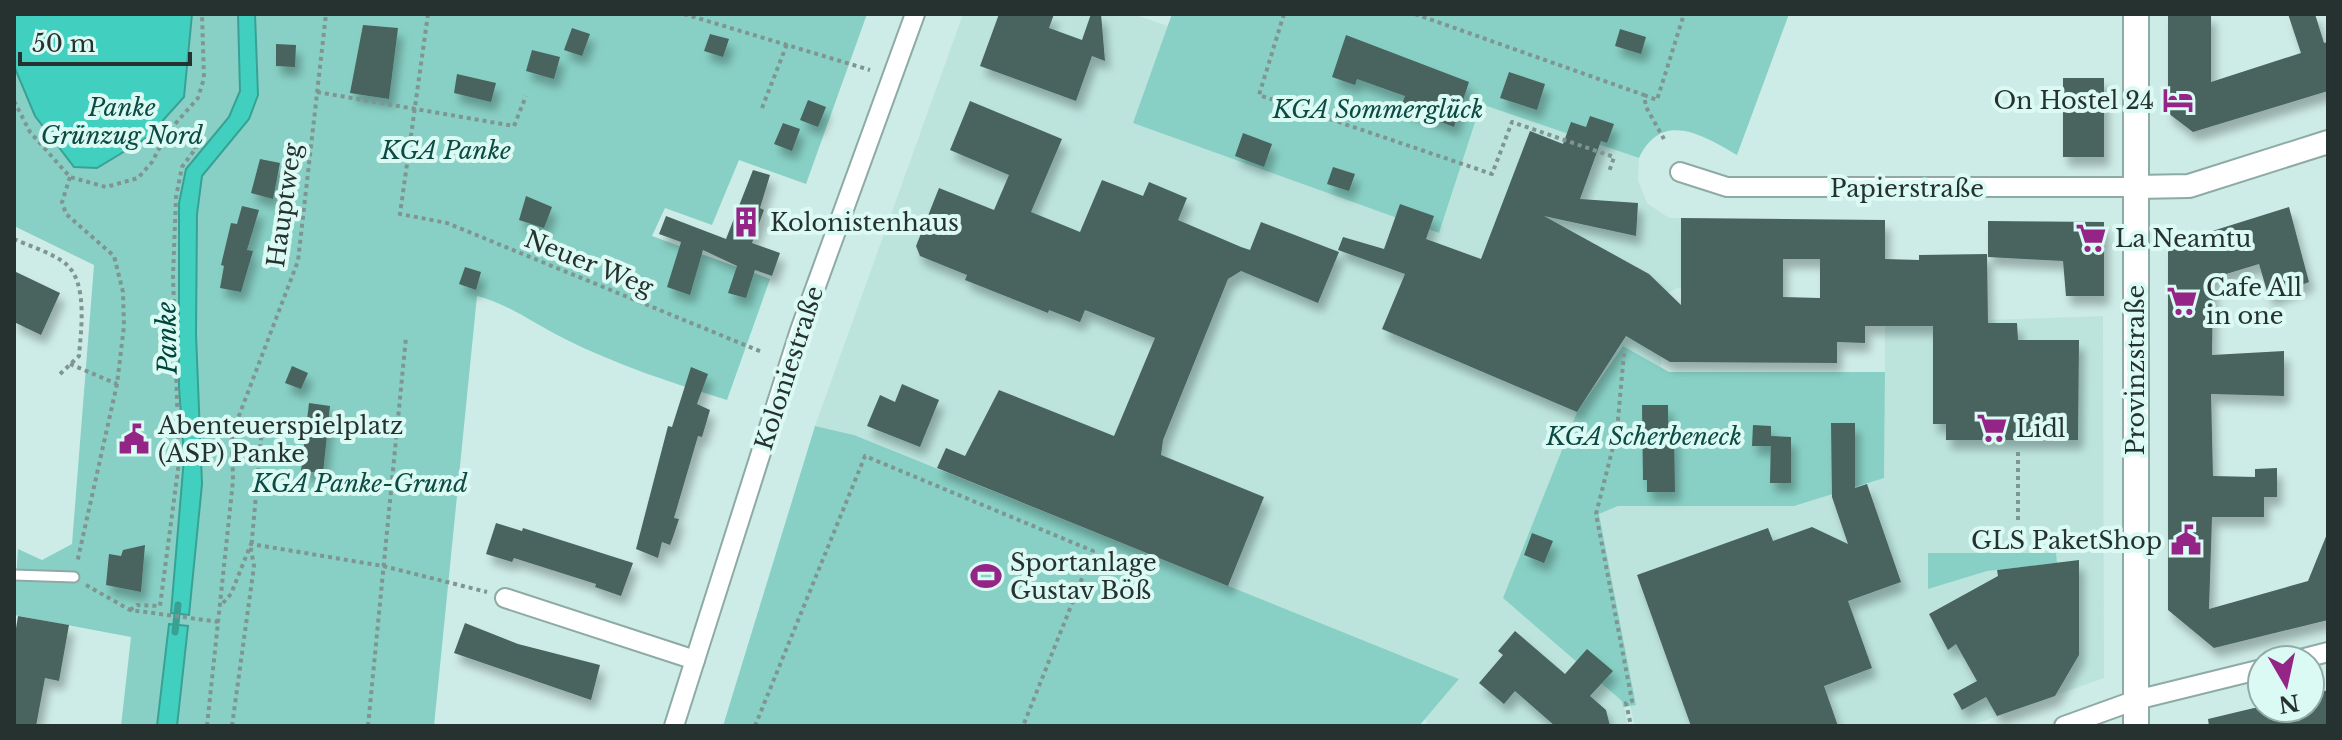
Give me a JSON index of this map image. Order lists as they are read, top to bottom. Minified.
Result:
{"streets":{"main road":["Provinzstraße"],"street":["Papierstraße","Koloniestraße"],"path":["Hauptweg","Neuer Weg"]},"crossings":[["Papierstraße","Provinzstraße"]],"water":["Panke"],"parks":["Panke Grünzug Nord","KGA Sommerglück","KGA Panke","KGA Scherbeneck","KGA Panke-Grund"],"places":{"hotel":["On Hostel 24"],"building":["Kolonistenhaus"],"supermarket":["La Neamtu","Cafe All in one","Lidl"],"public building":["Abenteuerspielplatz (ASP) Panke","GLS PaketShop"],"sports":["Sportanlage Gustav Böß"]},"scale_bar":"50 m","north":"bottom"}
